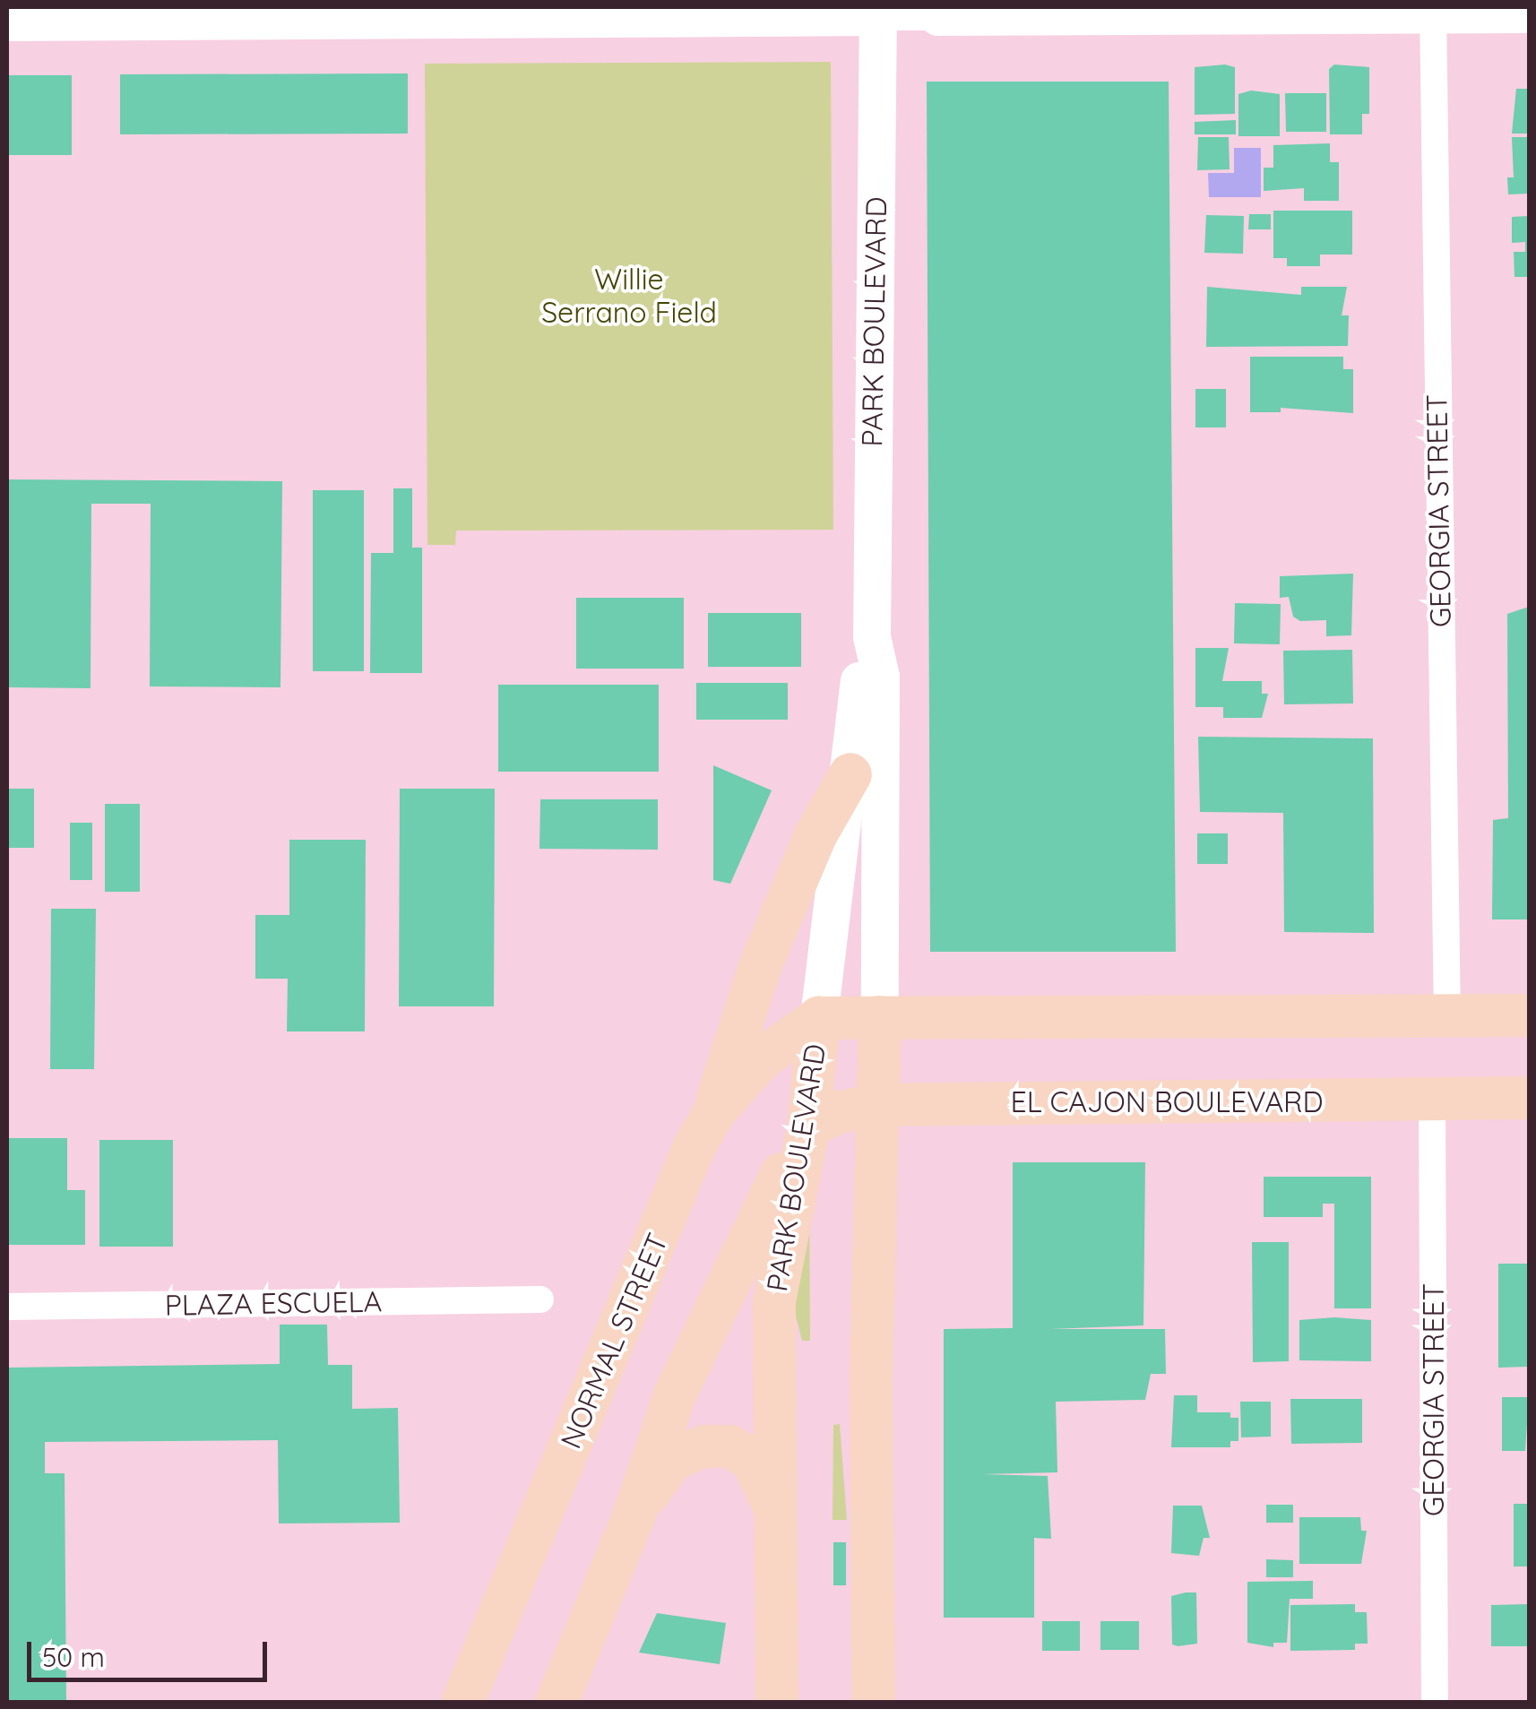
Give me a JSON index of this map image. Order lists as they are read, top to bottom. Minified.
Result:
{"streets":{"main road":["PARK BOULEVARD","EL CAJON BOULEVARD","NORMAL STREET"],"street":["GEORGIA STREET","PLAZA ESCUELA"]},"crossings":[["PARK BOULEVARD","EL CAJON BOULEVARD"],["PARK BOULEVARD","NORMAL STREET"],["GEORGIA STREET","EL CAJON BOULEVARD"]],"parks":["Willie Serrano Field"],"scale_bar":"50 m"}
